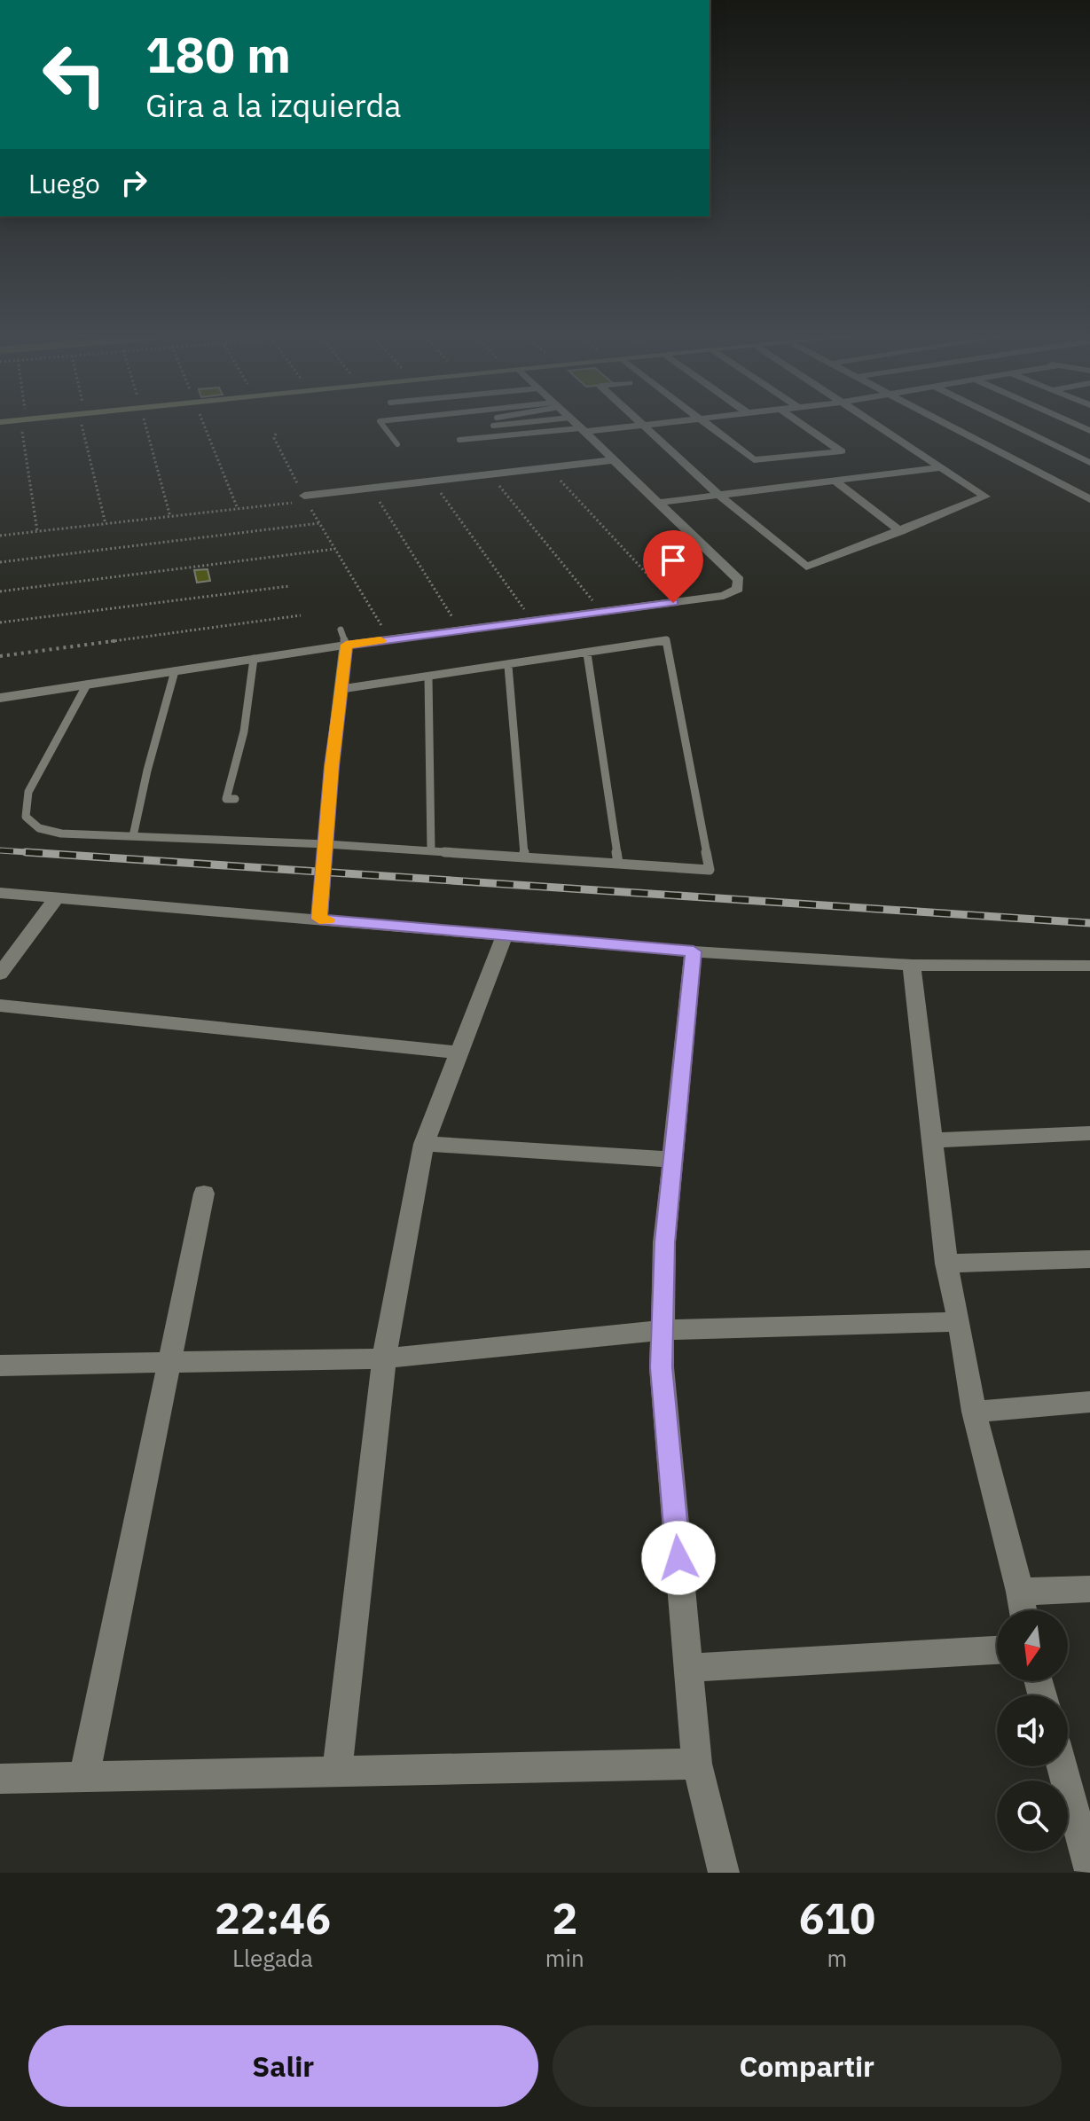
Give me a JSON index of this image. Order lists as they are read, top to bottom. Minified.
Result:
{"north":"bottom","page":{"turn":["180 m","Gira a la izquierda"],"then":"Luego","eta":["22:46","Llegada","2","min","610","m"],"buttons":["Salir","Compartir"]}}
